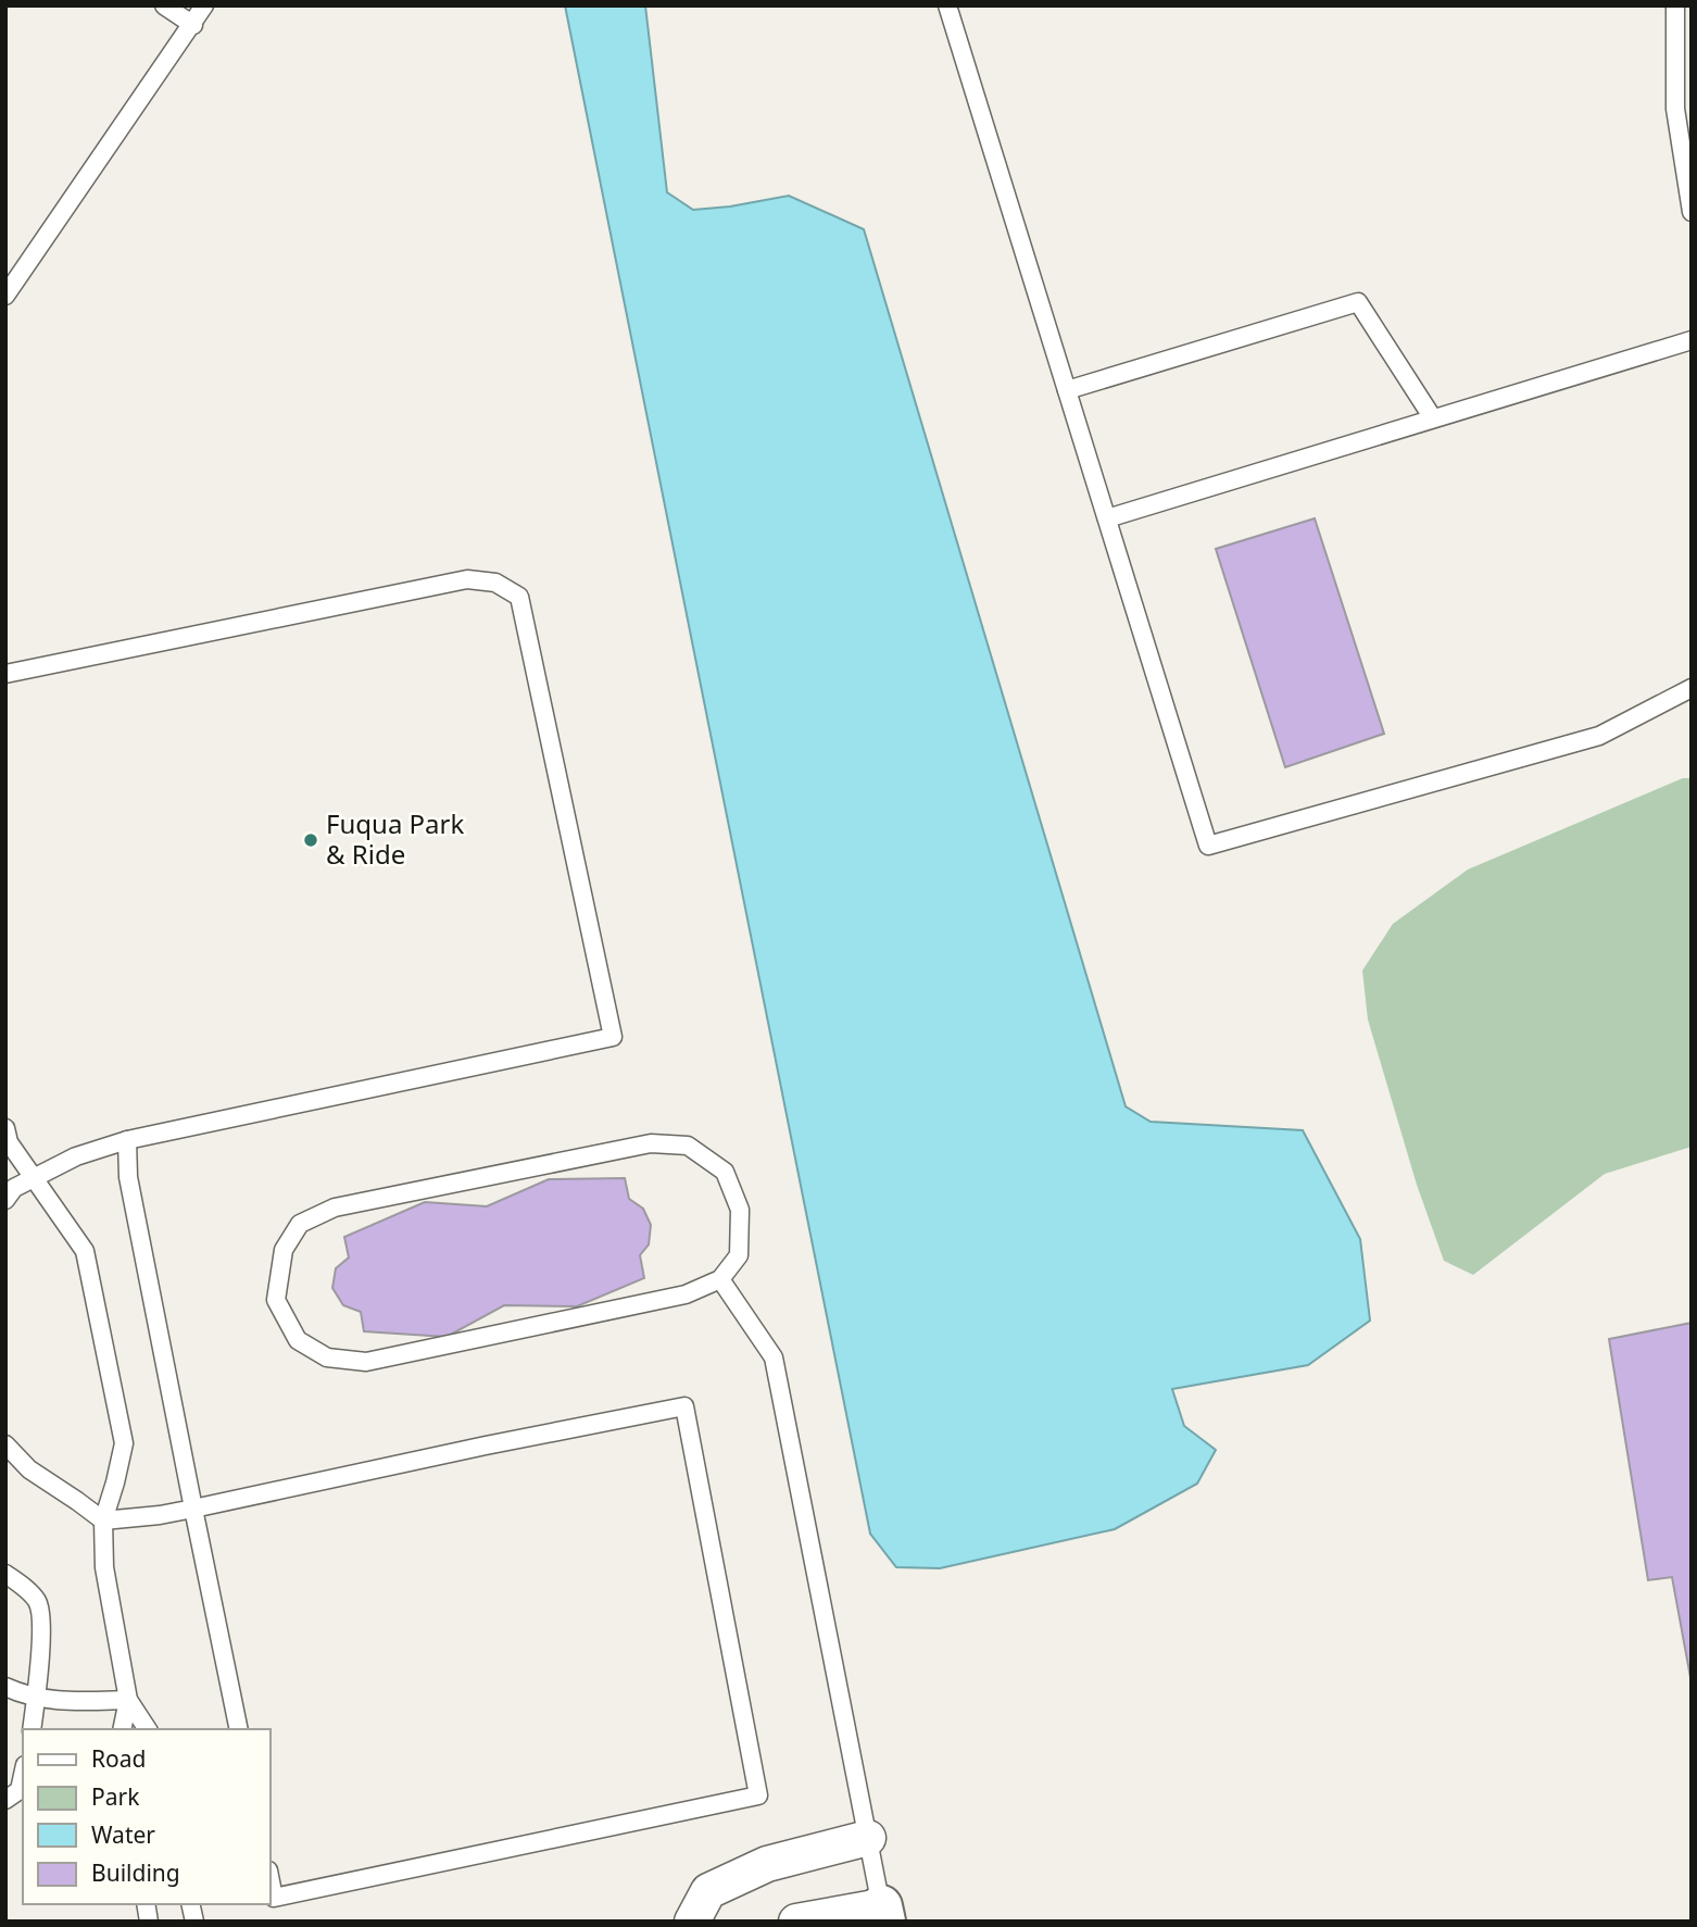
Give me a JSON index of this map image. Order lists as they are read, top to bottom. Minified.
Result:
{"places":["Fuqua Park & Ride"],"legend":["Road","Park","Water","Building"]}
